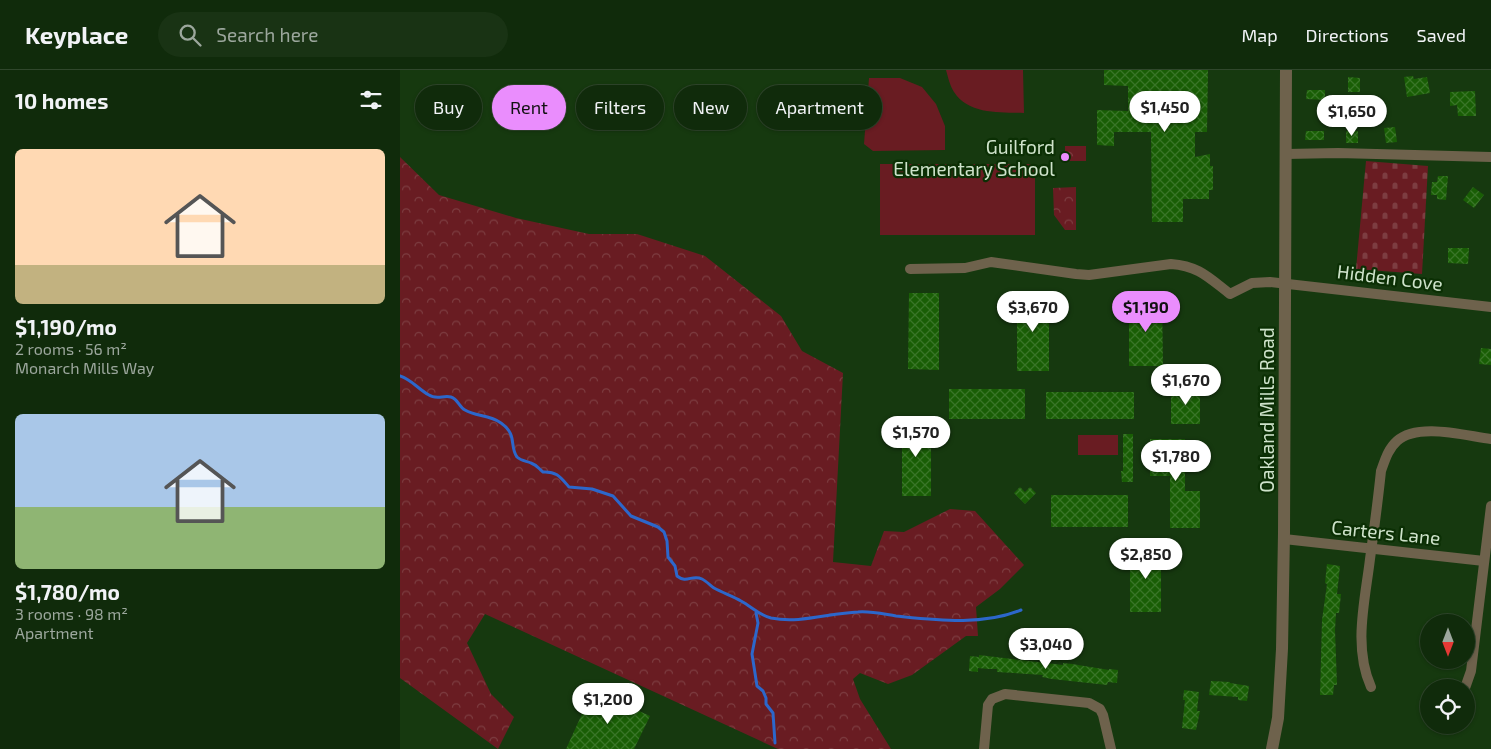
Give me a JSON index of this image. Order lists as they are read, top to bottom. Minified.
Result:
{"streets":{"street":["Hidden Cove","Oakland Mills Road","Carters Lane"]},"crossings":[["Hidden Cove","Oakland Mills Road"],["Oakland Mills Road","Carters Lane"]],"places":["Guilford Elementary School"],"north":"bottom","page":{"header":"Keyplace","search":"Search here","nav":["Map","Directions","Saved"],"heading":"10 homes","chip":["Buy","Rent","Filters","New","Apartment"],"price":["$1,450","$1,650","$3,670","$1,190","$1,670","$1,570","$1,780","$2,850","$3,040","$1,200"],"list":[{"name":"$1,190/mo","note":"2 rooms · 56 m² · Monarch Mills Way"},{"name":"$1,780/mo","note":"3 rooms · 98 m² · Apartment"}]}}
